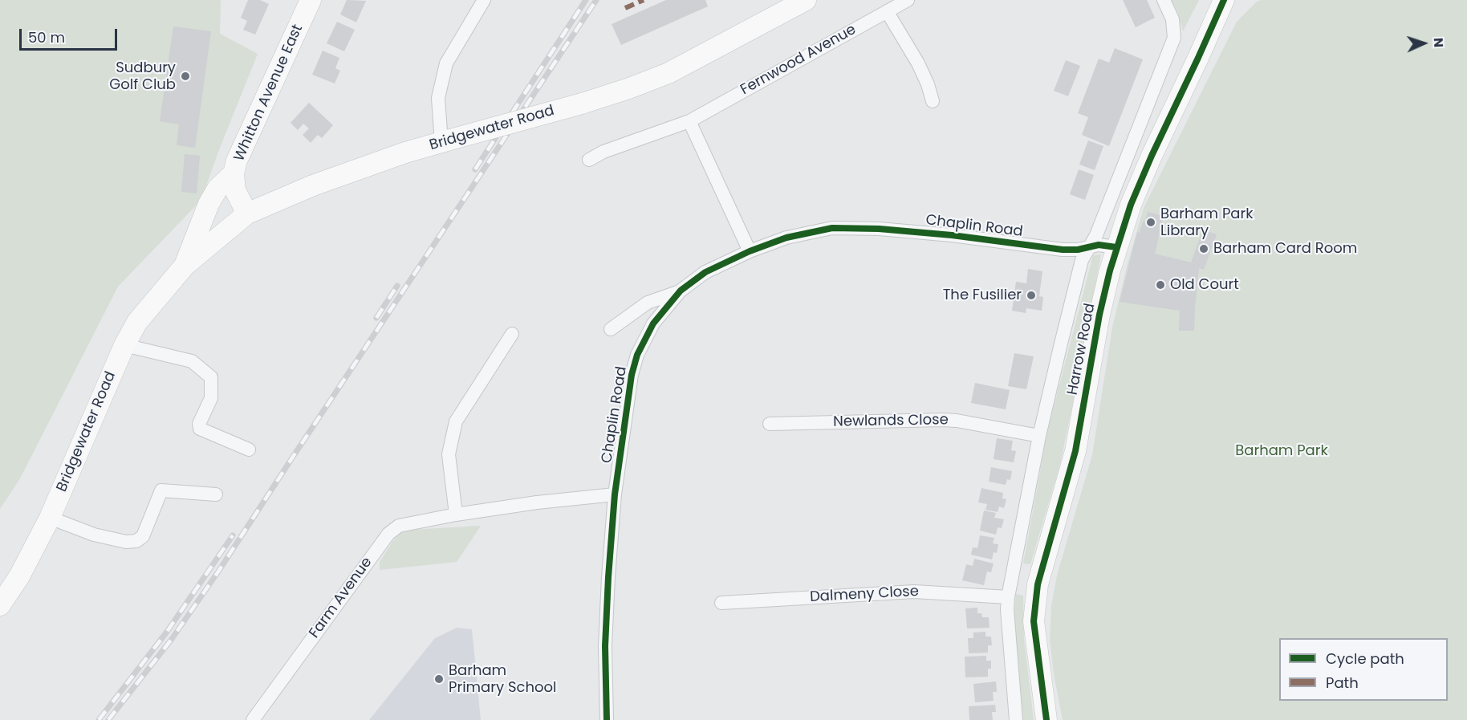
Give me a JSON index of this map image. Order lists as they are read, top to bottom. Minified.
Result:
{"streets":{"main road":["Whitton Avenue East","Bridgewater Road","Harrow Road"],"street":["Fernwood Avenue","Chaplin Road","Newlands Close","Dalmeny Close","Farm Avenue"]},"crossings":[["Whitton Avenue East","Bridgewater Road"],["Chaplin Road","Harrow Road"],["Chaplin Road","Farm Avenue"],["Harrow Road","Newlands Close"],["Harrow Road","Dalmeny Close"]],"parks":["Barham Park"],"places":["Sudbury Golf Club","Barham Park Library","Barham Card Room","Old Court","The Fusilier","Barham Primary School"],"legend":["Cycle path","Path"],"scale_bar":"50 m","north":"right"}
